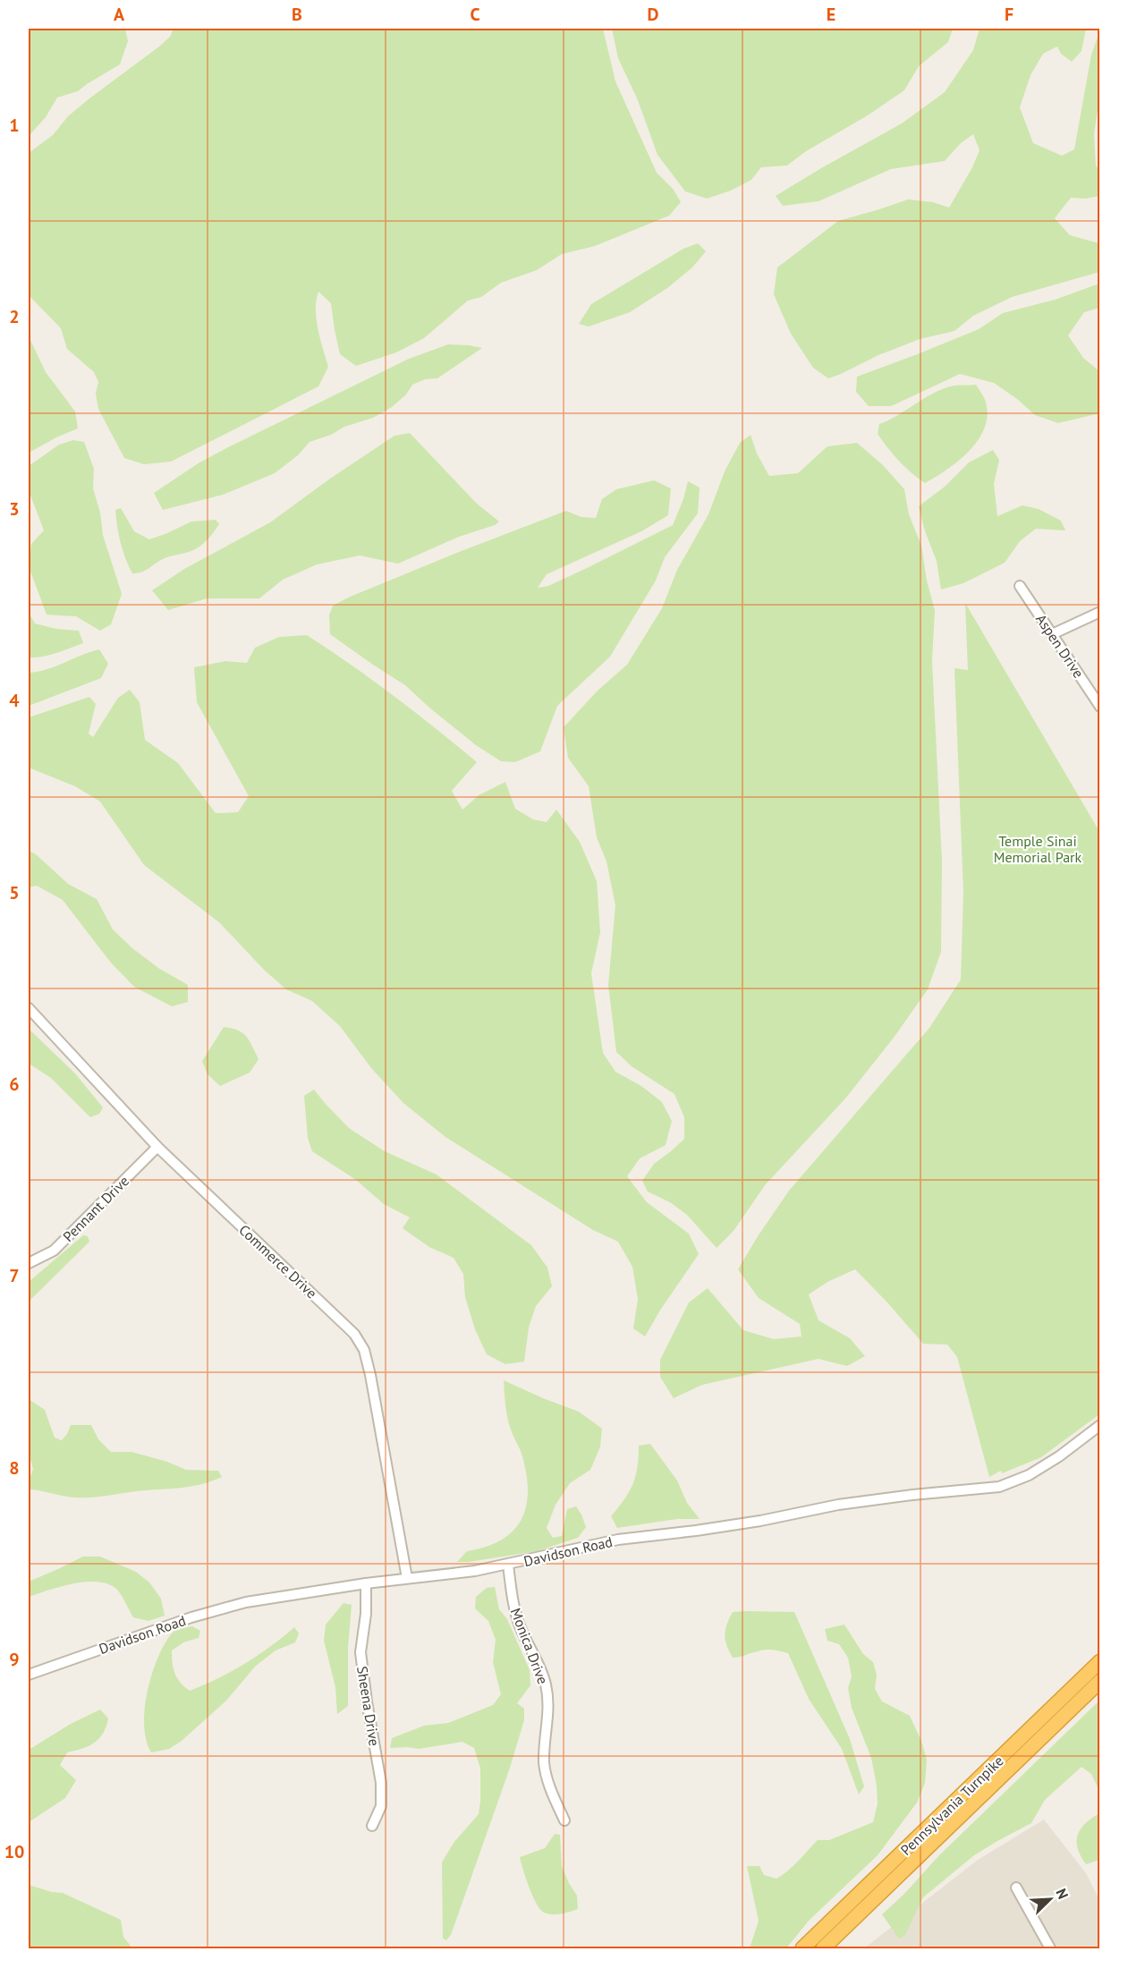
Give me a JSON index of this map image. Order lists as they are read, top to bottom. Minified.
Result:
{"streets":{"highway":["Pennsylvania Turnpike"],"street":["Aspen Drive","Pennant Drive","Commerce Drive","Davidson Road","Monica Drive","Sheena Drive"]},"crossings":[["Pennant Drive","Commerce Drive"],["Commerce Drive","Davidson Road"],["Davidson Road","Monica Drive"],["Davidson Road","Sheena Drive"]],"parks":["Temple Sinai Memorial Park"],"north":"top right","grid":{"columns":["A","B","C","D","E","F"],"rows":["1","2","3","4","5","6","7","8","9","10"]}}
